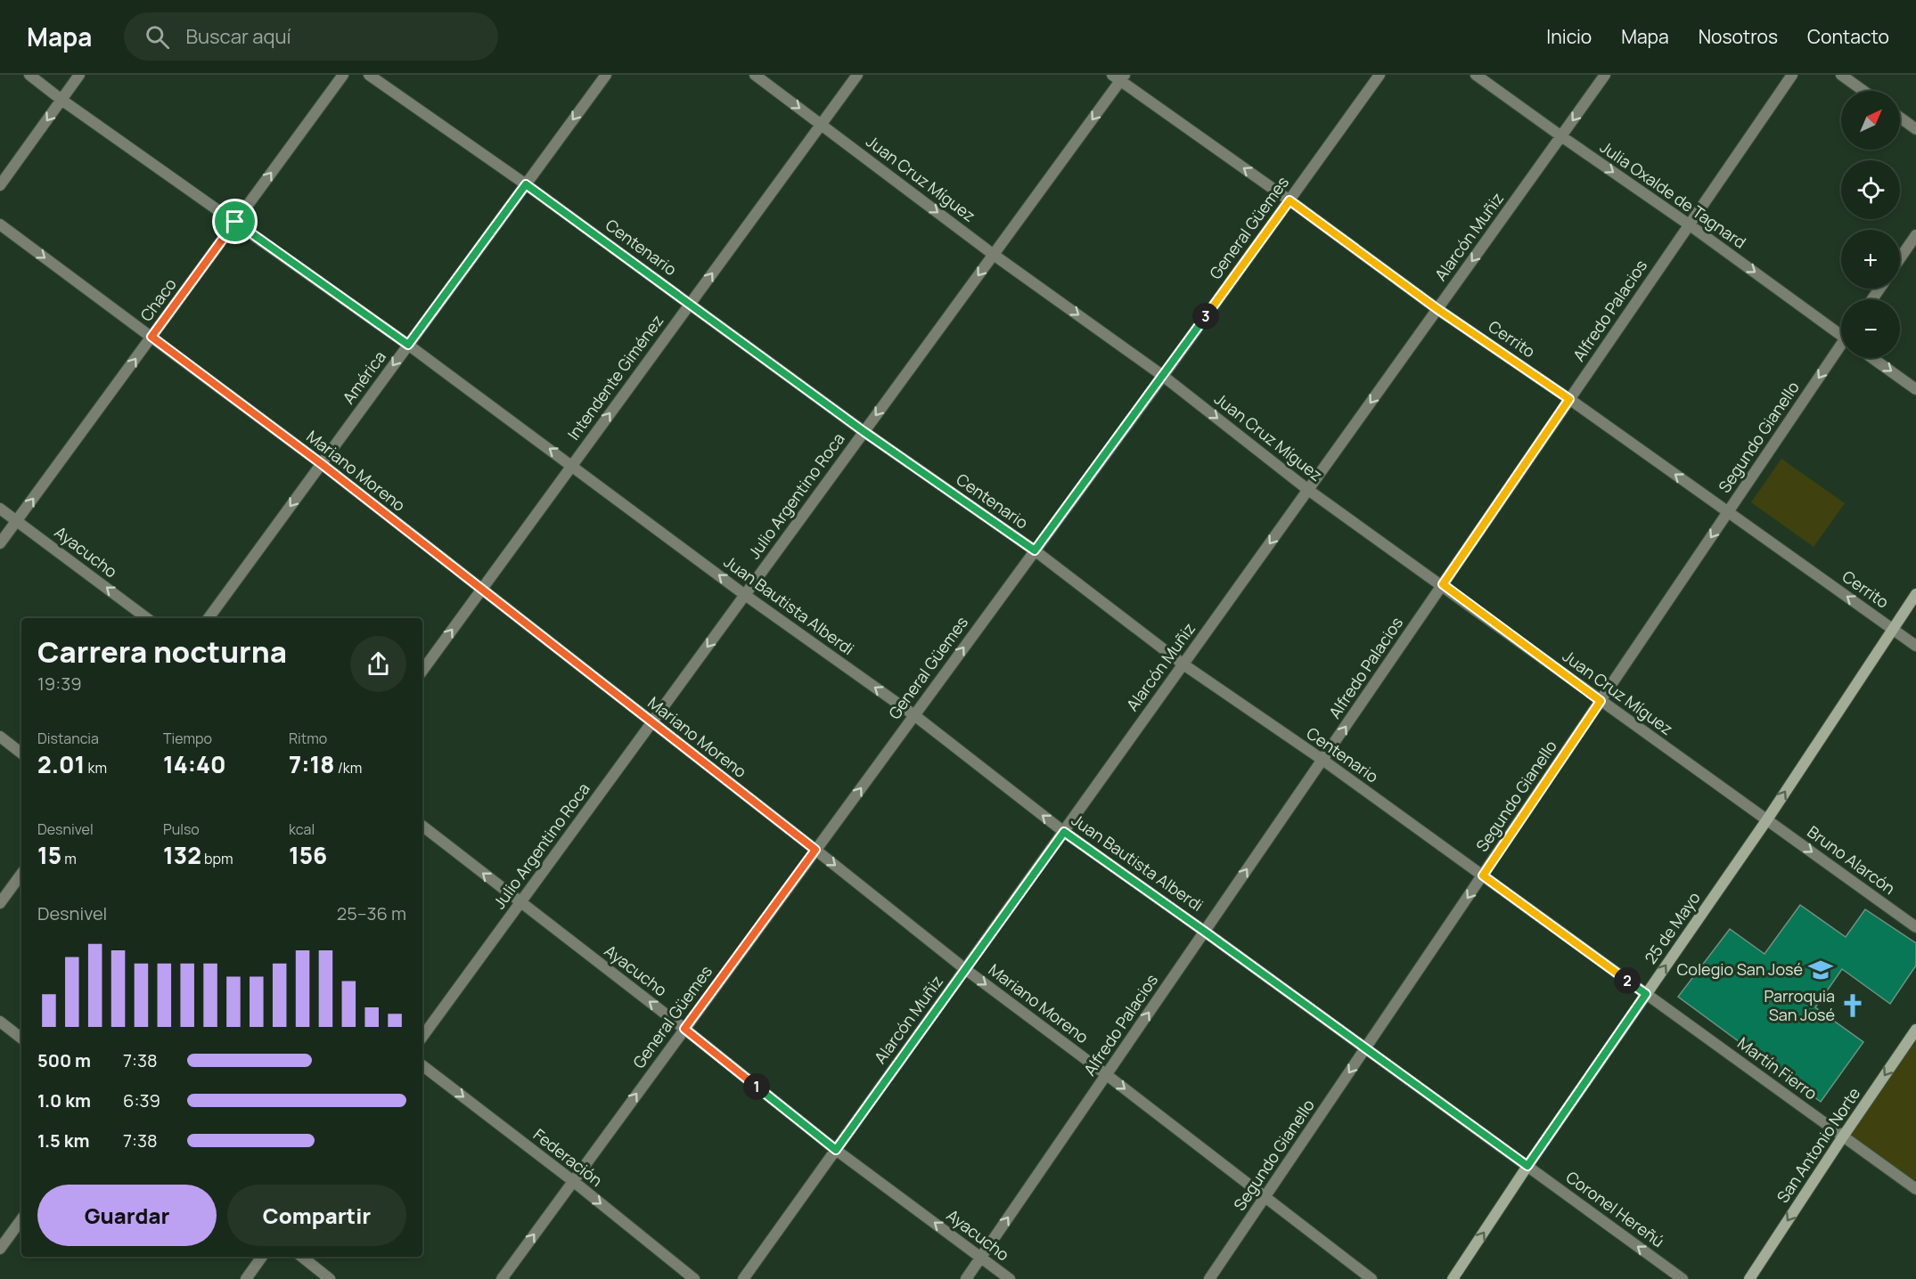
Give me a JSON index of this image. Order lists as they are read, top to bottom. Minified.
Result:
{"streets":{"street":["Juan Cruz Míguez","Julia Oxalde de Tagnard","General Güemes","Alarcón Muñiz","Centenario","Chaco","Alfredo Palacios","Cerrito","América","Intendente Giménez","Segundo Gianello","Mariano Moreno","Julio Argentino Roca","Ayacucho","Juan Bautista Alberdi","Bruno Alarcón","25 de Mayo","Martín Fierro","San Antonio Norte","Federación","Coronel Hereñú"]},"crossings":[["Juan Cruz Míguez","General Güemes"],["Juan Cruz Míguez","Alarcón Muñiz"],["Juan Cruz Míguez","Alfredo Palacios"],["Juan Cruz Míguez","Intendente Giménez"],["Juan Cruz Míguez","Segundo Gianello"],["Juan Cruz Míguez","Julio Argentino Roca"],["Juan Cruz Míguez","Bruno Alarcón"],["Juan Cruz Míguez","25 de Mayo"],["Julia Oxalde de Tagnard","Alarcón Muñiz"],["Julia Oxalde de Tagnard","Alfredo Palacios"],["General Güemes","Centenario"],["General Güemes","Cerrito"],["General Güemes","Mariano Moreno"],["General Güemes","Ayacucho"],["General Güemes","Juan Bautista Alberdi"],["General Güemes","Federación"],["Alarcón Muñiz","Centenario"],["Alarcón Muñiz","Cerrito"],["Alarcón Muñiz","Mariano Moreno"],["Alarcón Muñiz","Ayacucho"],["Alarcón Muñiz","Juan Bautista Alberdi"],["Centenario","Alfredo Palacios"],["Centenario","América"],["Centenario","Intendente Giménez"],["Centenario","Segundo Gianello"],["Centenario","Julio Argentino Roca"],["Centenario","25 de Mayo"],["Centenario","Martín Fierro"],["Chaco","Mariano Moreno"],["Chaco","Ayacucho"],["Chaco","Juan Bautista Alberdi"],["Alfredo Palacios","Cerrito"],["Alfredo Palacios","Mariano Moreno"],["Alfredo Palacios","Ayacucho"],["Alfredo Palacios","Juan Bautista Alberdi"],["Cerrito","Segundo Gianello"],["Cerrito","Julio Argentino Roca"],["Cerrito","25 de Mayo"],["América","Mariano Moreno"],["América","Juan Bautista Alberdi"],["Intendente Giménez","Mariano Moreno"],["Intendente Giménez","Juan Bautista Alberdi"],["Segundo Gianello","Mariano Moreno"],["Segundo Gianello","Juan Bautista Alberdi"],["Mariano Moreno","Julio Argentino Roca"],["Julio Argentino Roca","Ayacucho"],["Julio Argentino Roca","Juan Bautista Alberdi"],["Juan Bautista Alberdi","25 de Mayo"],["Juan Bautista Alberdi","Coronel Hereñú"],["Bruno Alarcón","25 de Mayo"],["25 de Mayo","Martín Fierro"],["25 de Mayo","Coronel Hereñú"],["Martín Fierro","San Antonio Norte"]],"one_way":["Juan Cruz Míguez","Julia Oxalde de Tagnard","General Güemes","Alarcón Muñiz","Chaco","Alfredo Palacios","Cerrito","América","Intendente Giménez","Segundo Gianello","Mariano Moreno","Julio Argentino Roca","Ayacucho","Juan Bautista Alberdi","Bruno Alarcón","25 de Mayo","San Antonio Norte","Federación","Coronel Hereñú"],"places":{"school or university":["Colegio San José"],"church":["Parroquia San José"]},"north":"top right","page":{"header":"Mapa","search":"Buscar aquí","nav":["Inicio","Mapa","Nosotros","Contacto"],"map_buttons":["+","−"],"pins":["3","2","1"],"heading":["Carrera nocturna","19:39"],"stats":[["Distancia","2.01 km"],["Tiempo","14:40"],["Ritmo","7:18 /km"],["Desnivel","15 m"],["Pulso","132 bpm"],["kcal","156"]],"chart":["Desnivel","25–36 m"],"list":[{"name":"500 m","note":"7:38"},{"name":"1.0 km","note":"6:39"},{"name":"1.5 km","note":"7:38"}],"buttons":["Guardar","Compartir"]}}
